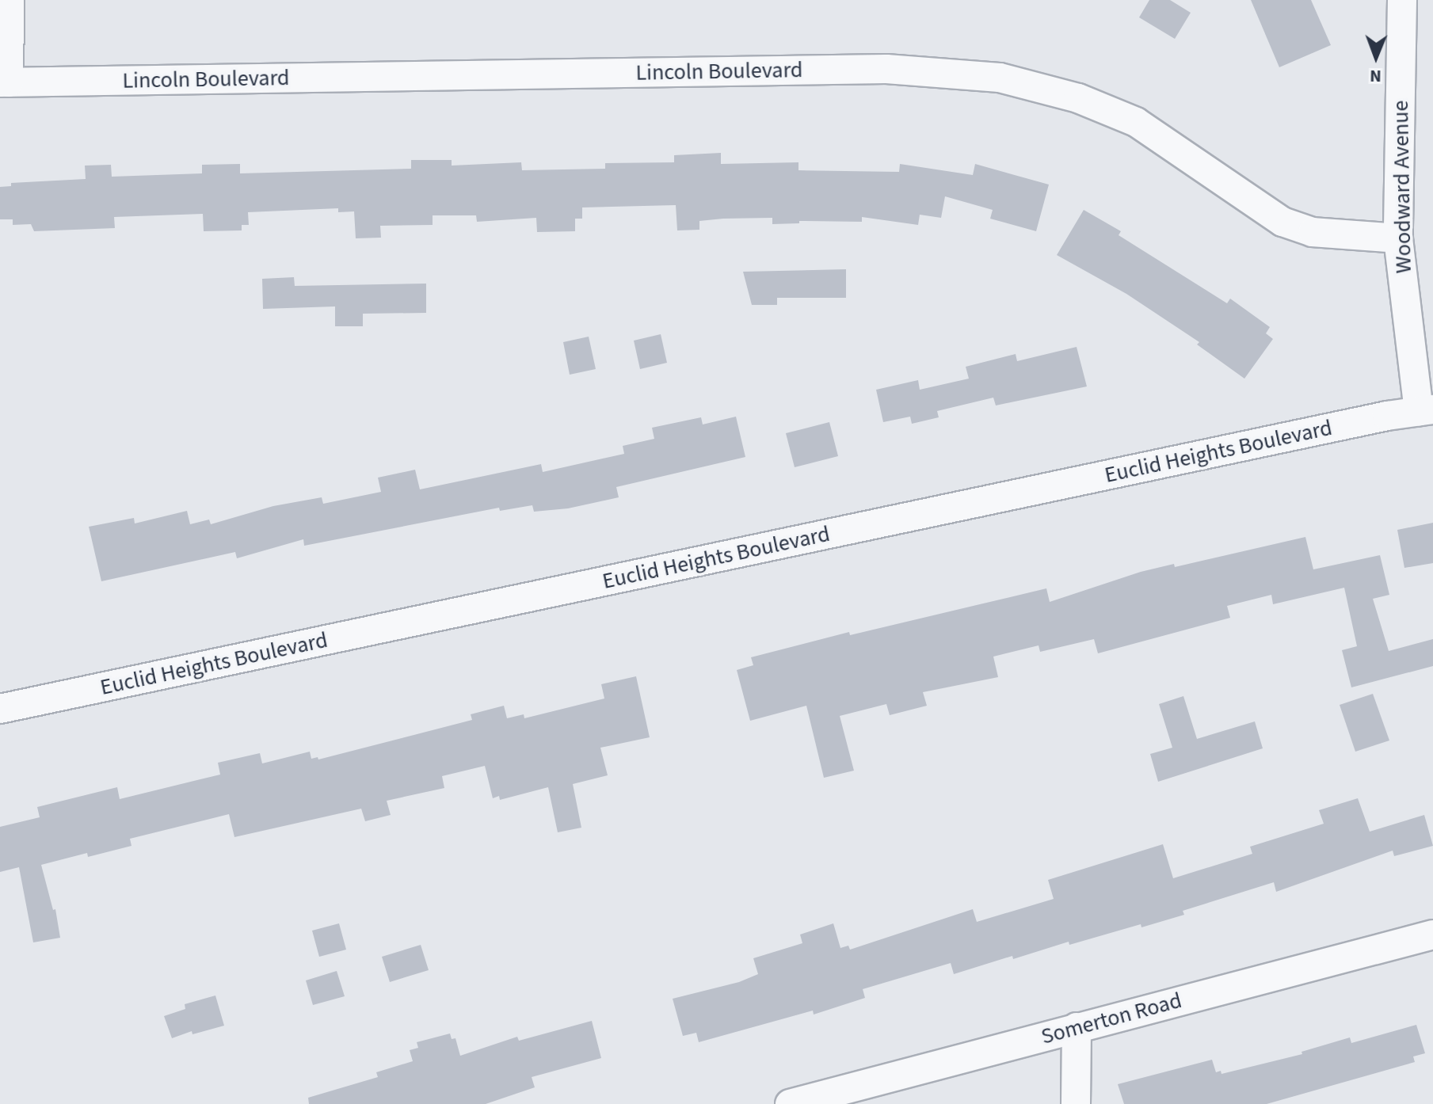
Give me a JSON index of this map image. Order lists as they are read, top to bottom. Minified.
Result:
{"streets":{"street":["Lincoln Boulevard","Woodward Avenue","Euclid Heights Boulevard","Somerton Road"]},"crossings":[["Lincoln Boulevard","Woodward Avenue"],["Woodward Avenue","Euclid Heights Boulevard"]],"north":"bottom"}
